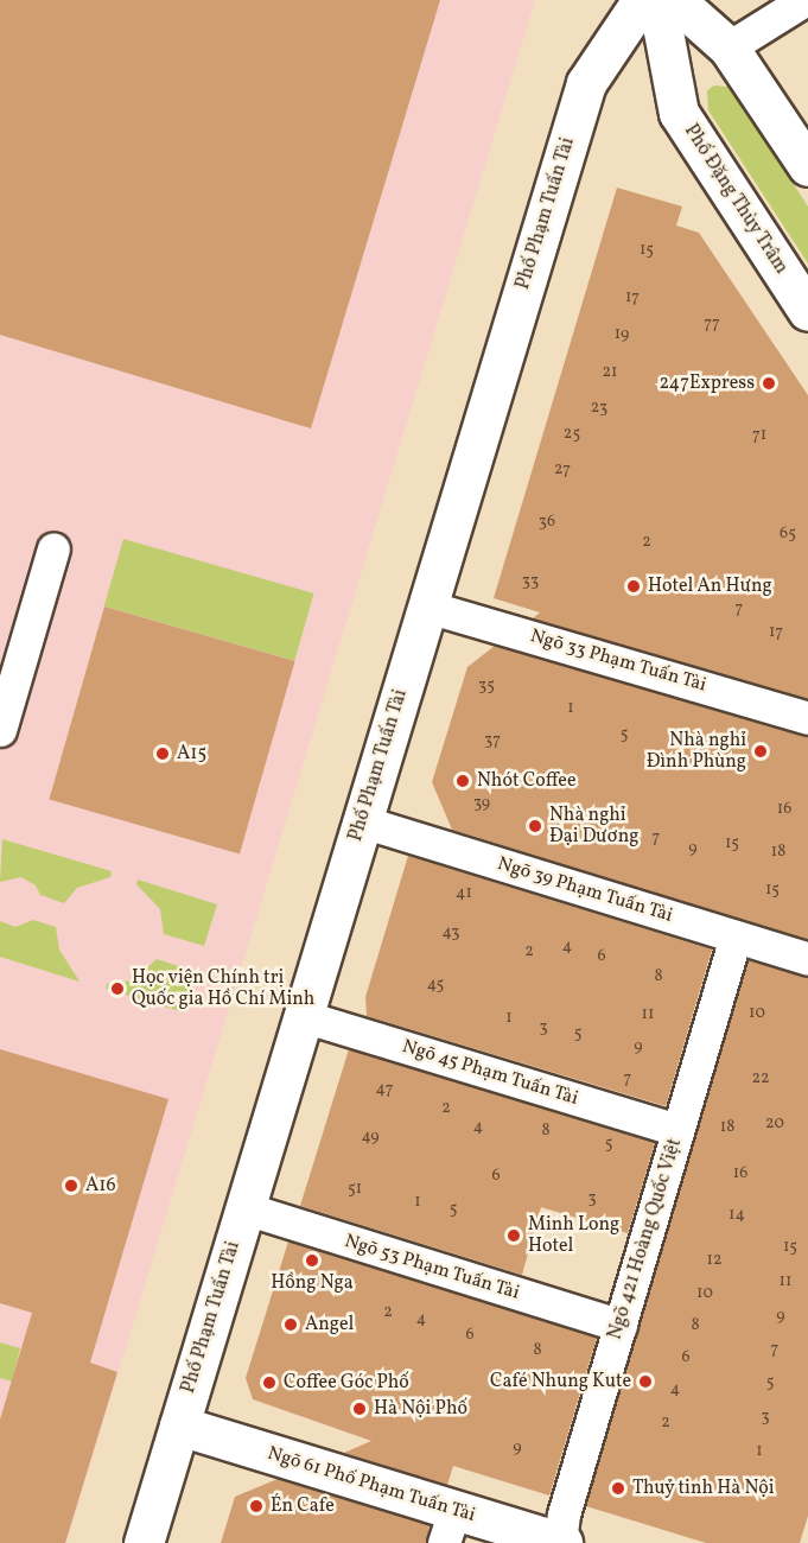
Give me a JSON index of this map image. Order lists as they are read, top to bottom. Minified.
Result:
{"streets":{"street":["Phố Đặng Thùy Trâm","Phố Phạm Tuấn Tài","Ngõ 61 Phố Phạm Tuấn Tài"],"lane":["Ngõ 33 Phạm Tuấn Tài","Ngõ 39 Phạm Tuấn Tài","Ngõ 45 Phạm Tuấn Tài","Ngõ 421 Hoàng Quốc Việt","Ngõ 53 Phạm Tuấn Tài"]},"crossings":[["Phố Phạm Tuấn Tài","Ngõ 33 Phạm Tuấn Tài"],["Phố Phạm Tuấn Tài","Ngõ 39 Phạm Tuấn Tài"],["Phố Phạm Tuấn Tài","Ngõ 45 Phạm Tuấn Tài"],["Phố Phạm Tuấn Tài","Ngõ 53 Phạm Tuấn Tài"],["Phố Phạm Tuấn Tài","Ngõ 61 Phố Phạm Tuấn Tài"],["Ngõ 39 Phạm Tuấn Tài","Ngõ 421 Hoàng Quốc Việt"],["Ngõ 45 Phạm Tuấn Tài","Ngõ 421 Hoàng Quốc Việt"],["Ngõ 421 Hoàng Quốc Việt","Ngõ 53 Phạm Tuấn Tài"],["Ngõ 421 Hoàng Quốc Việt","Ngõ 61 Phố Phạm Tuấn Tài"]],"places":["247Express","Hotel An Hưng","Nhà nghỉ Đình Phùng","A15","Nhót Coffee","Nhà nghỉ Đại Dương","Học viện Chính trị Quốc gia Hồ Chí Minh","A16","Minh Long Hotel","Hồng Nga","Angel","Café Nhung Kute","Coffee Góc Phố","Hà Nội Phố","Thuỷ tinh Hà Nội","Én Cafe"],"house_numbers":["15","17","77","19","21","23","25","71","27","36","65","2","33","7","17","35","1","5","37","39","16","7","15","9","18","15","41","43","4","2","6","8","45","10","11","1","3","5","9","7","22","47","2","20","4","18","8","49","5","16","6","51","3","1","5","14","15","12","11","10","2","9","4","8","6","7","8","6","5","4","3","2","9","1"]}
